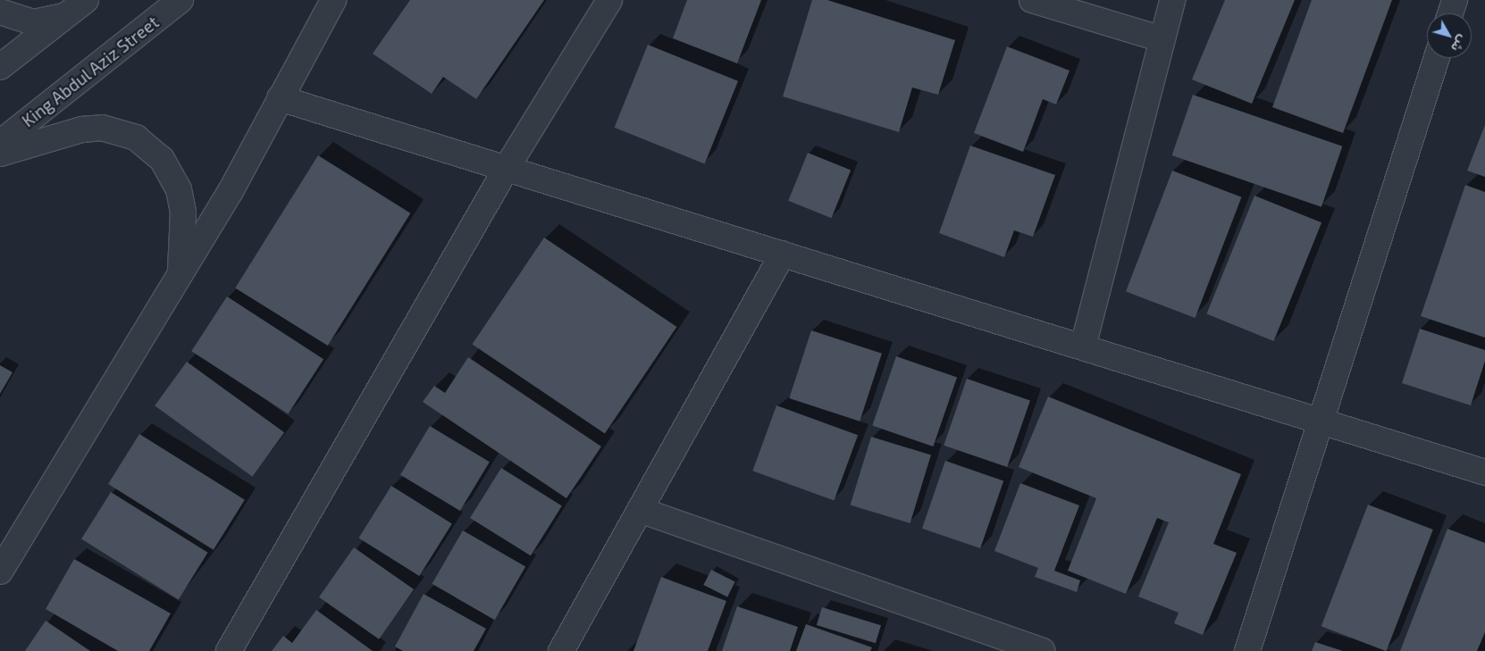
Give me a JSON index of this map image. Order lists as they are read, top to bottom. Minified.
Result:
{"streets":{"street":["King Abdul Aziz Street"]},"north":"bottom right"}
